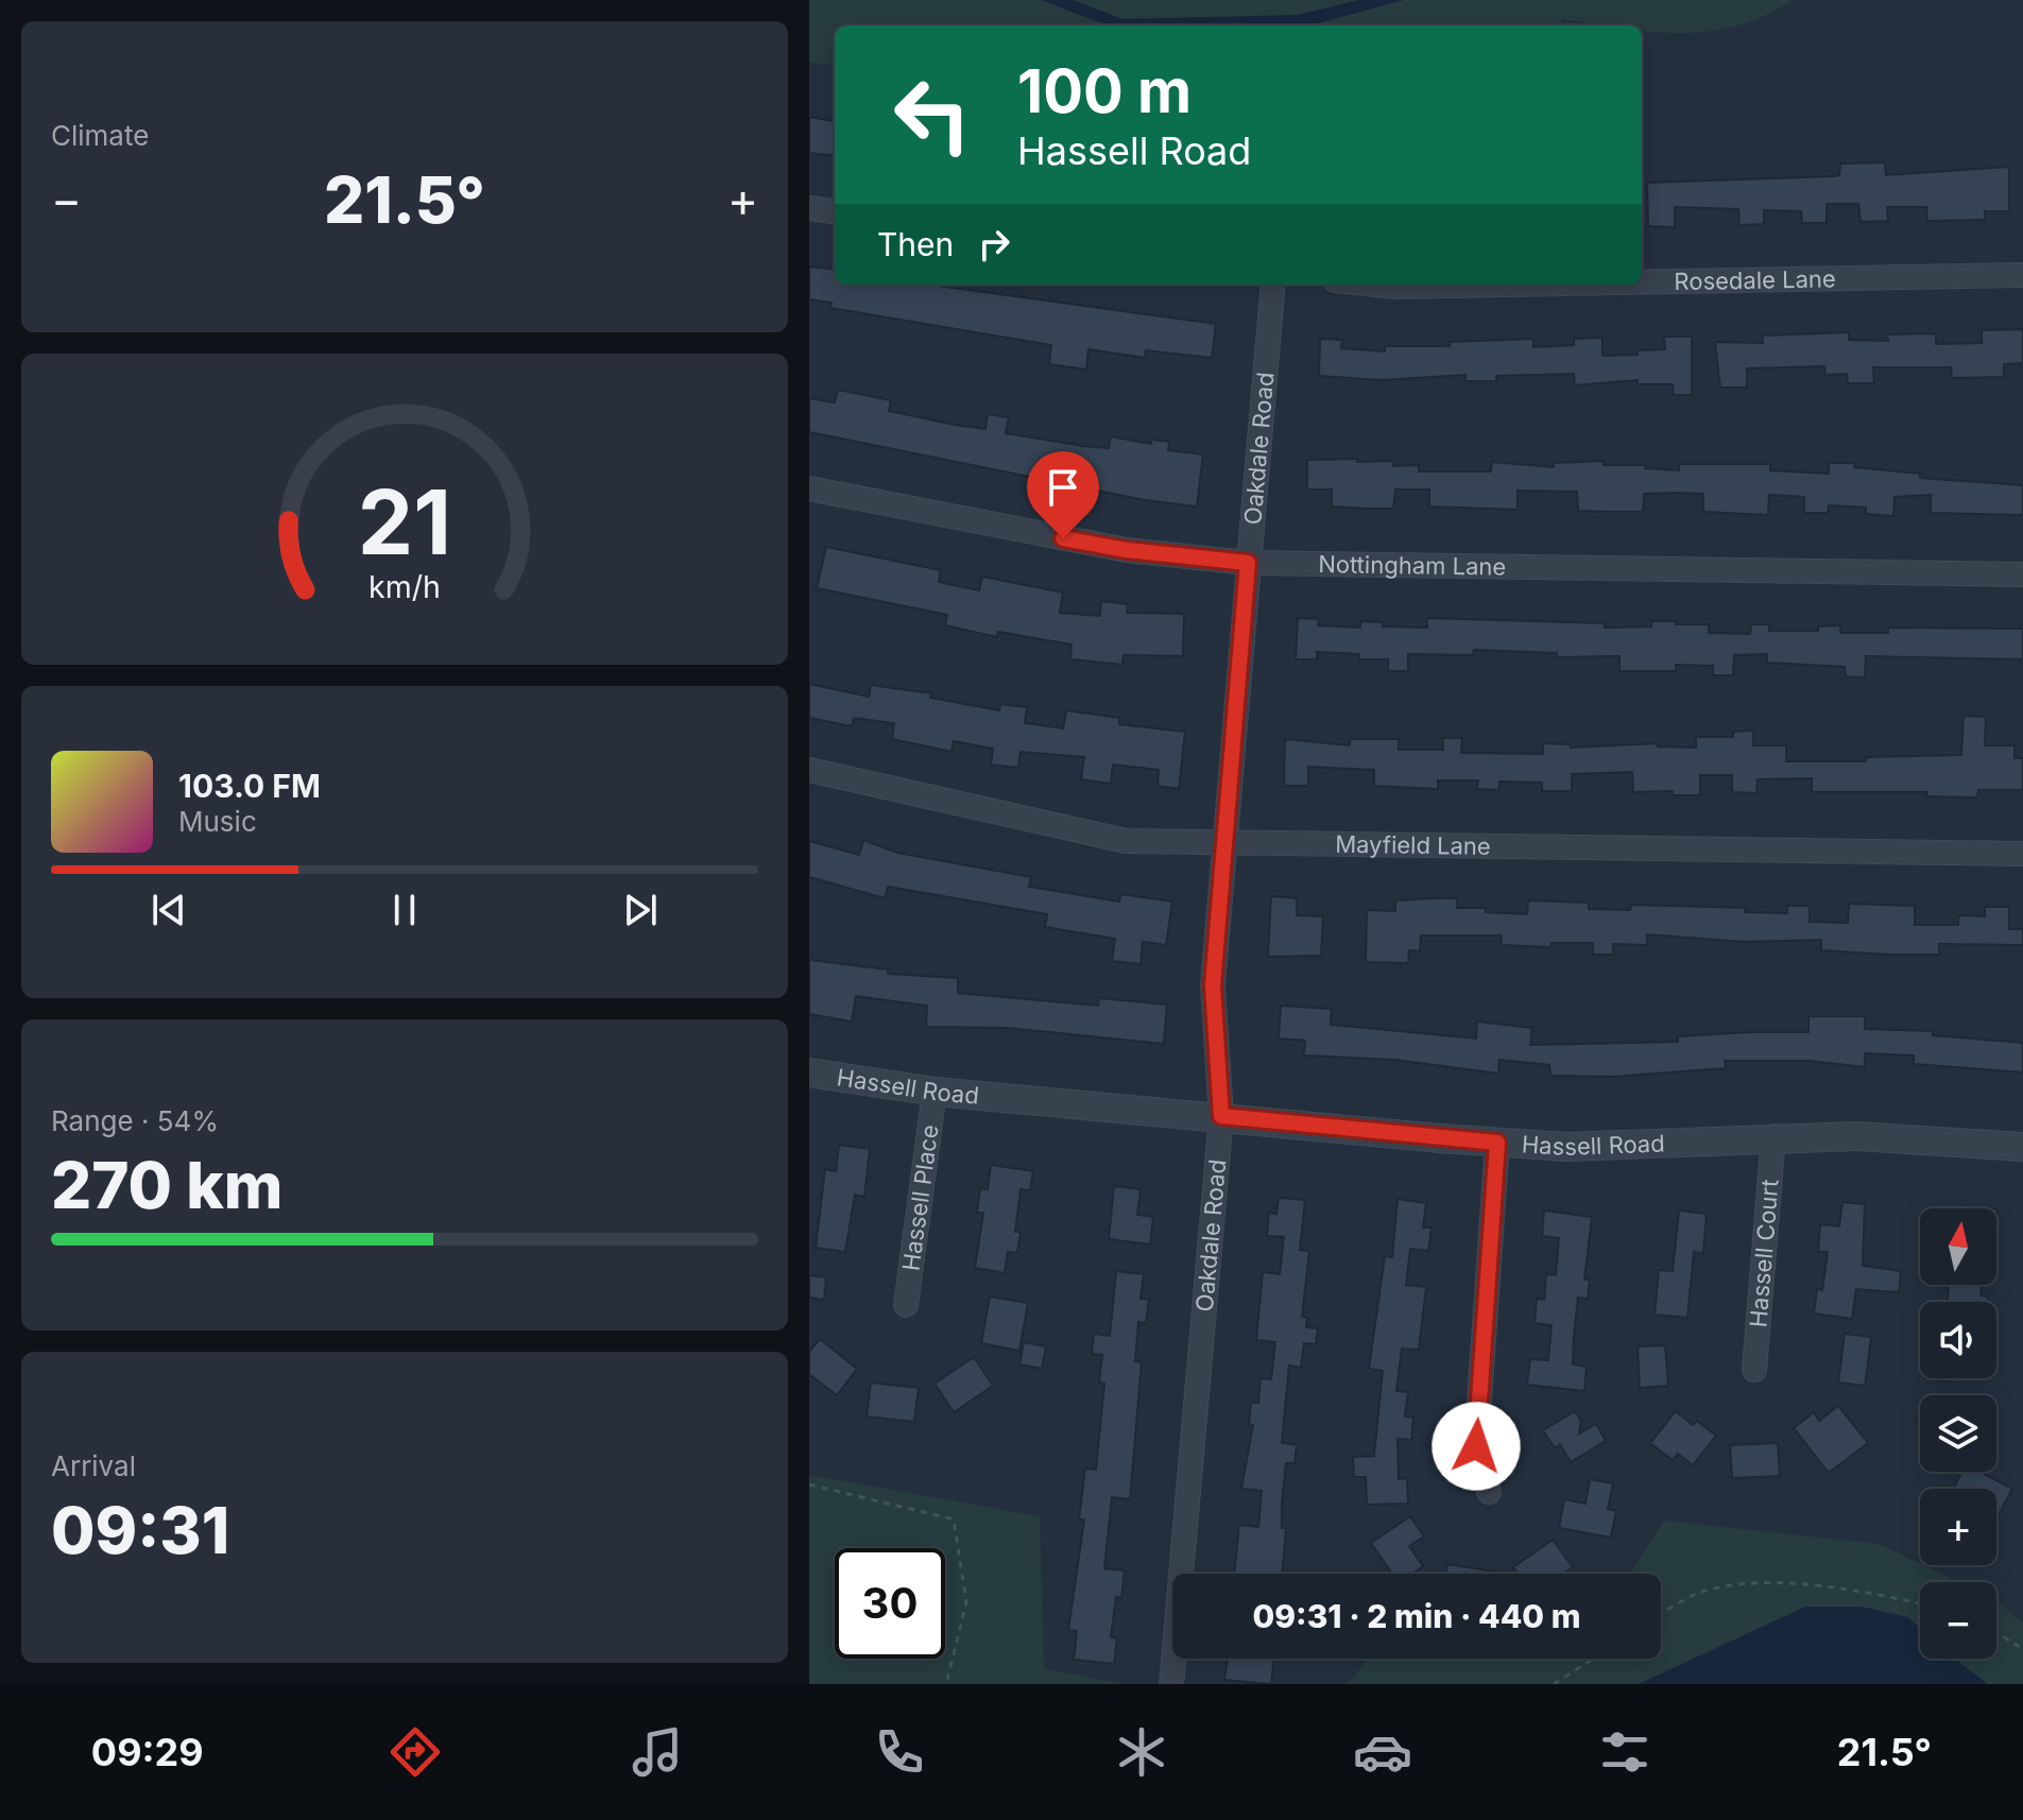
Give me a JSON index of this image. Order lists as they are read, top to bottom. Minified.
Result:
{"streets":{"street":["Rosedale Lane","Oakdale Road","Nottingham Lane","Mayfield Lane","Hassell Road","Hassell Place","Hassell Court"]},"crossings":[["Oakdale Road","Nottingham Lane"],["Oakdale Road","Mayfield Lane"],["Oakdale Road","Hassell Road"],["Hassell Road","Hassell Place"],["Hassell Road","Hassell Court"]],"north":"top","page":{"tile":["Climate",["Range · 54%","270 km"],["Arrival","09:31"]],"turn":["100 m","Hassell Road"],"heat":["−","21.5°","+"],"then":"Then","song":["103.0 FM","Music"],"map_buttons":["+","−"],"limit":"30","trip":"09:31 · 2 min · 440 m","tabs":["09:29","21.5°"],"gauge":["21","km/h"]}}
